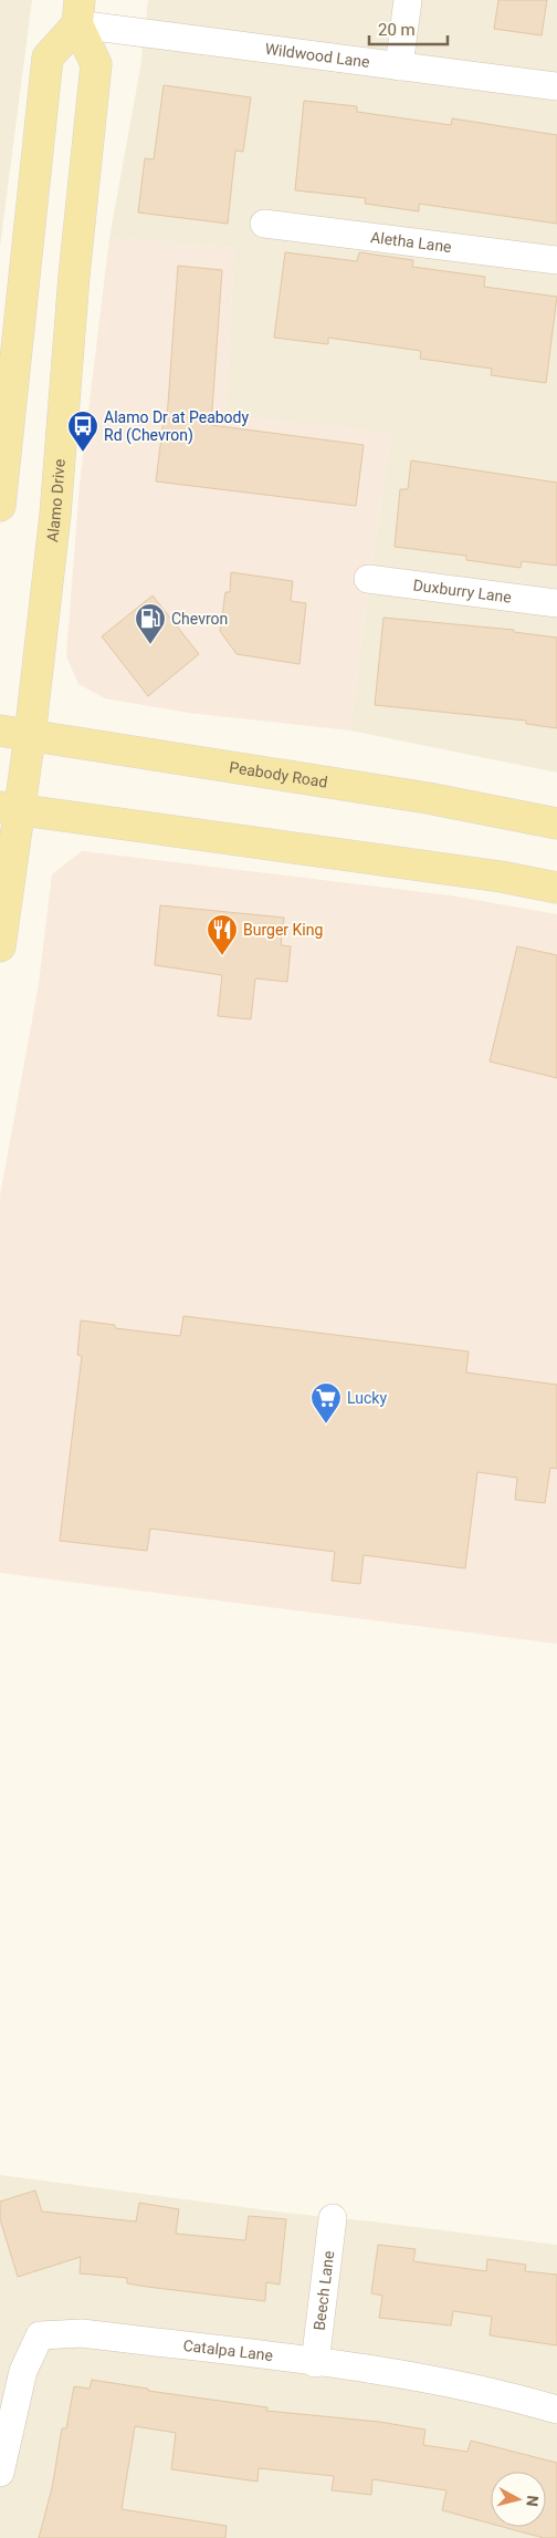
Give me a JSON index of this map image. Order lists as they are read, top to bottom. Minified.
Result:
{"streets":{"main road":["Alamo Drive","Peabody Road"],"street":["Wildwood Lane","Aletha Lane","Duxburry Lane","Beech Lane","Catalpa Lane"]},"crossings":[["Wildwood Lane","Alamo Drive"],["Alamo Drive","Peabody Road"],["Beech Lane","Catalpa Lane"]],"places":{"bus stop":["Alamo Dr at Peabody Rd (Chevron)"],"fuel station":["Chevron"],"restaurant":["Burger King"],"supermarket":["Lucky"]},"scale_bar":"20 m","north":"right"}
